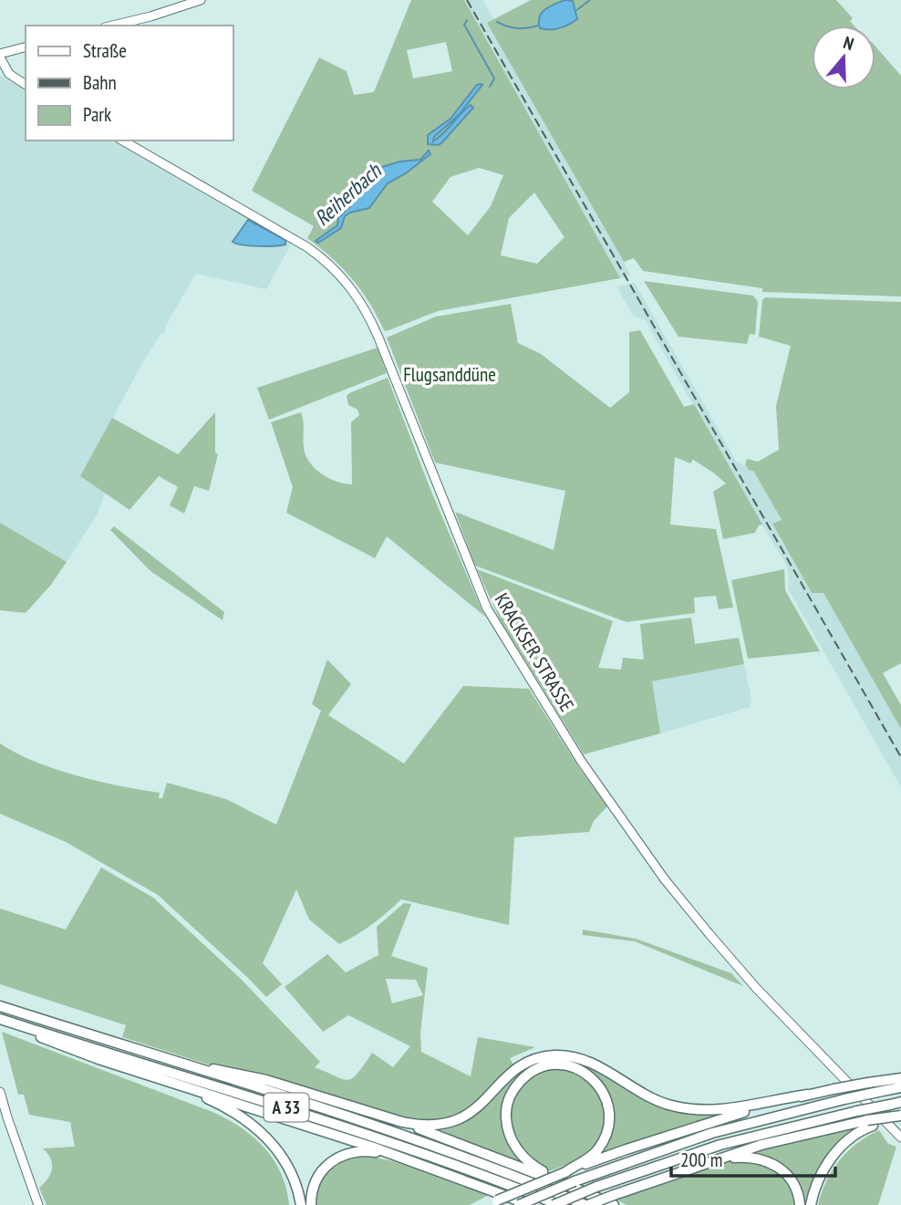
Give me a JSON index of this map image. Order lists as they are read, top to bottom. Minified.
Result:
{"streets":{"highway":["A 33"],"street":["KRACKSER STRASSE"]},"water":["Reiherbach"],"parks":["Flugsanddüne"],"legend":["Straße","Bahn","Park"],"scale_bar":"200 m","north":"top"}
